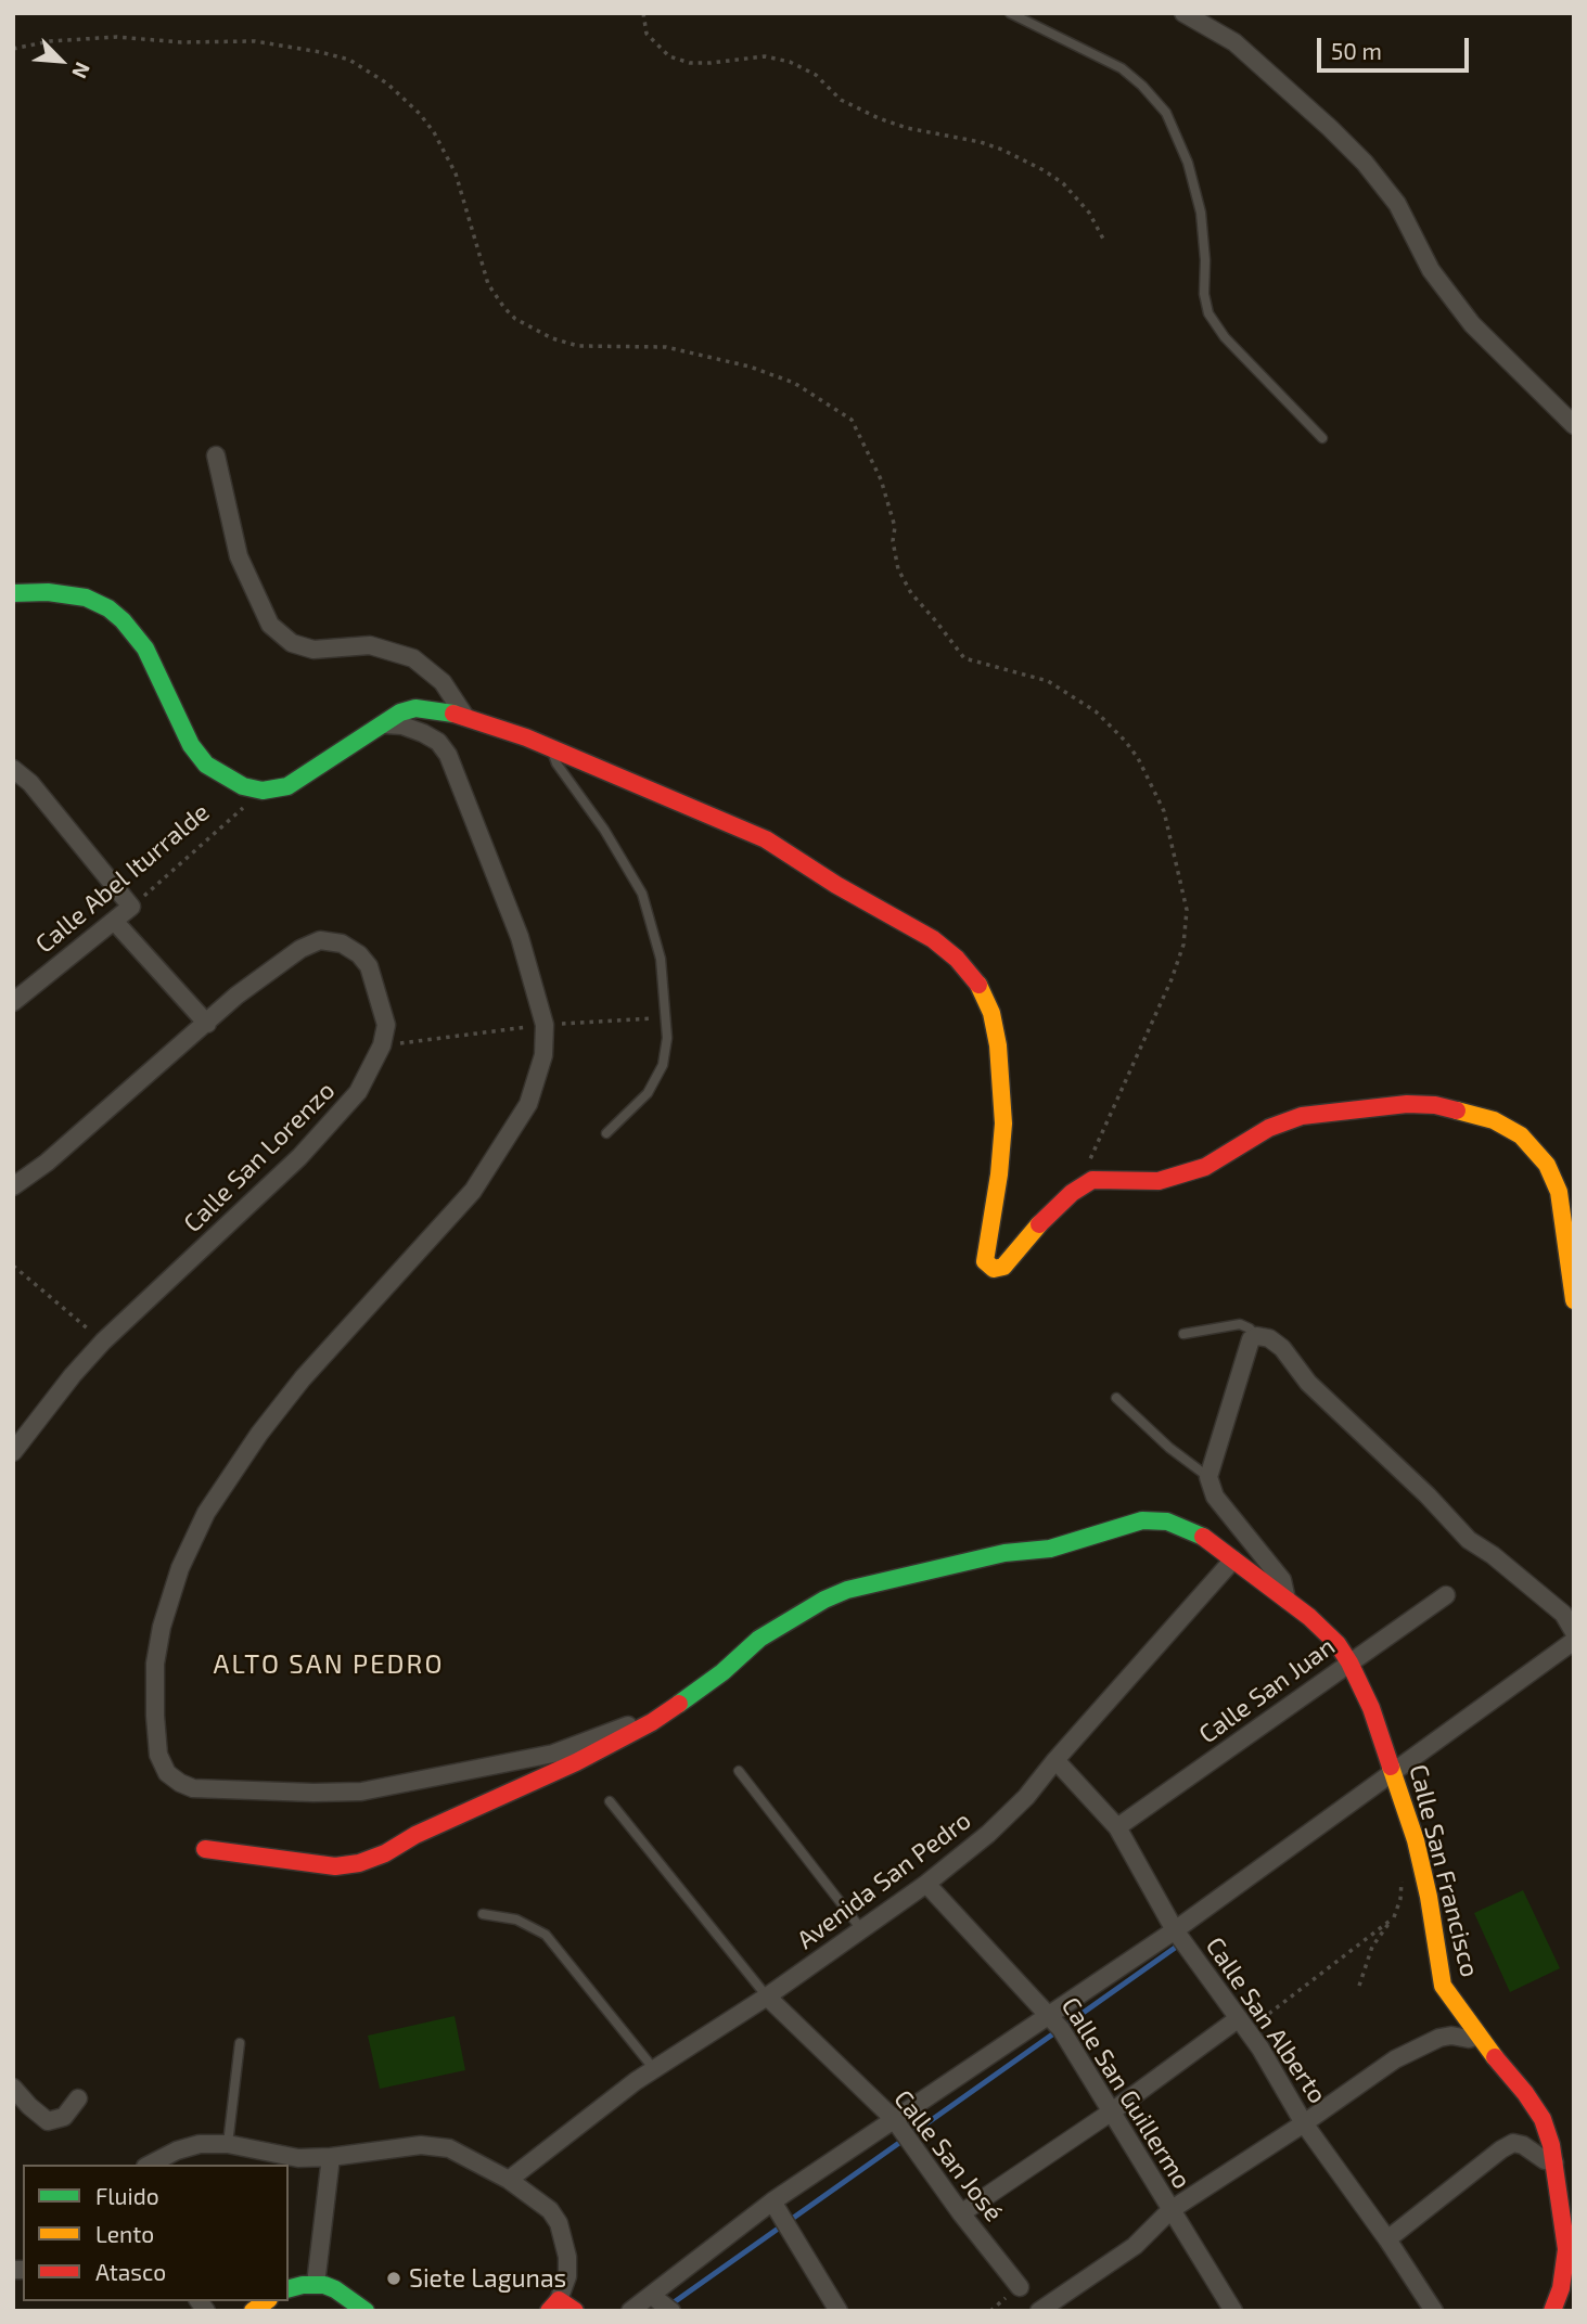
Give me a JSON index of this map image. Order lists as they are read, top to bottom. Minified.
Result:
{"streets":{"street":["Calle Abel Iturralde","Calle San Lorenzo","Calle San Juan","Calle San Francisco","Avenida San Pedro","Calle San Alberto","Calle San Guillermo","Calle San José"]},"crossings":[["Calle San Juan","Calle San Francisco"],["Calle San Juan","Calle San Alberto"],["Calle San Francisco","Avenida San Pedro"],["Avenida San Pedro","Calle San Alberto"],["Avenida San Pedro","Calle San Guillermo"],["Avenida San Pedro","Calle San José"]],"districts":["ALTO SAN PEDRO"],"places":["Siete Lagunas"],"legend":["Fluido","Lento","Atasco"],"scale_bar":"50 m","north":"bottom right"}
